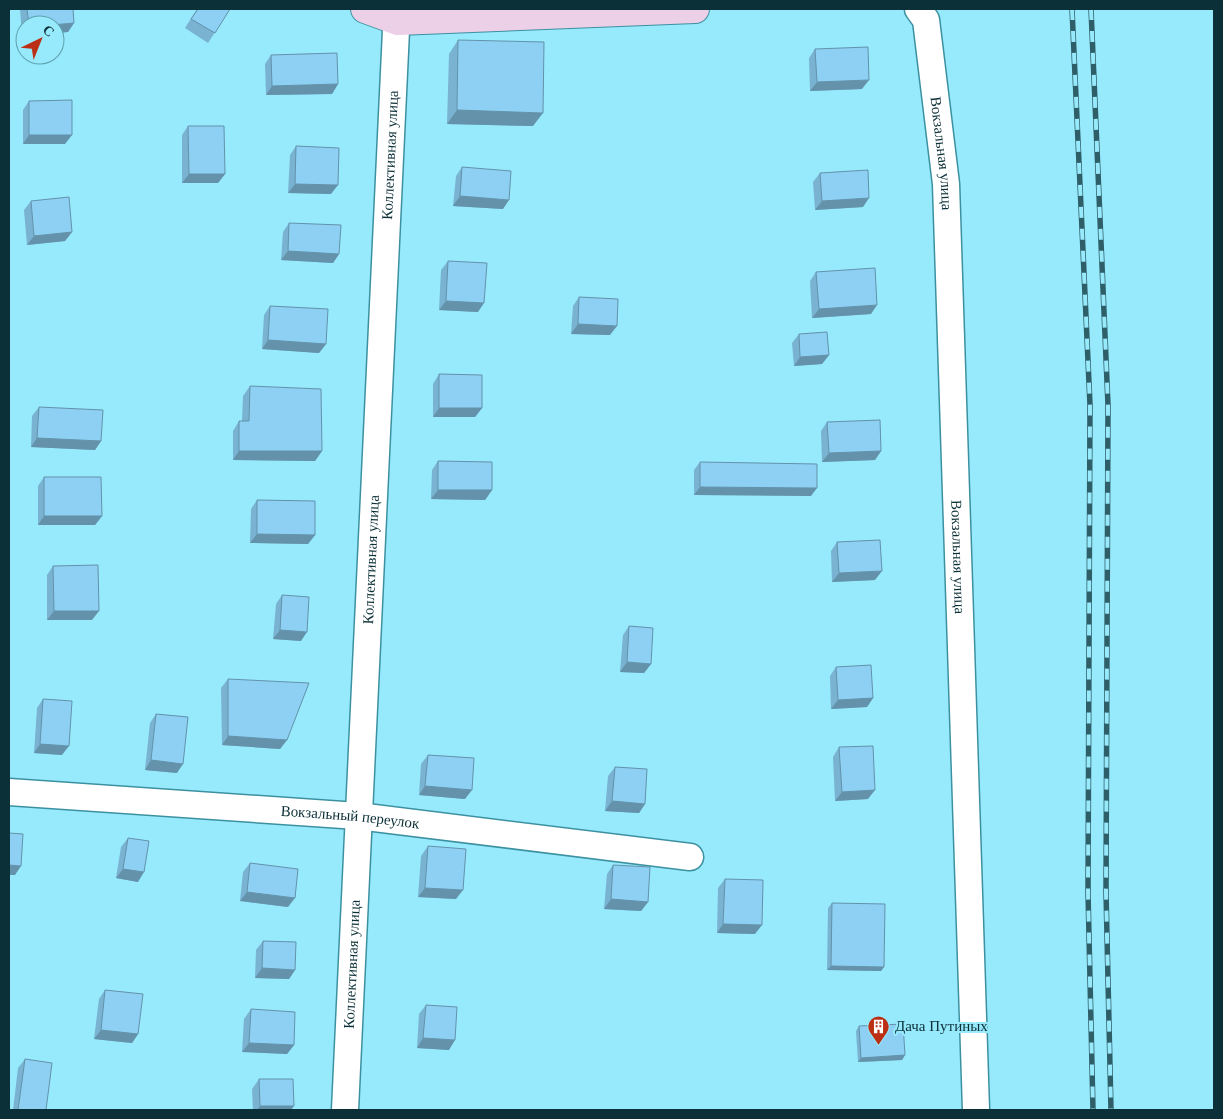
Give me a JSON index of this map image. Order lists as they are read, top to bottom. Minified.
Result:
{"streets":{"street":["Вокзальная улица","Коллективная улица","Вокзальный переулок"]},"crossings":[["Коллективная улица","Вокзальный переулок"]],"places":{"building":["Дача Путиных"]},"north":"top right"}
